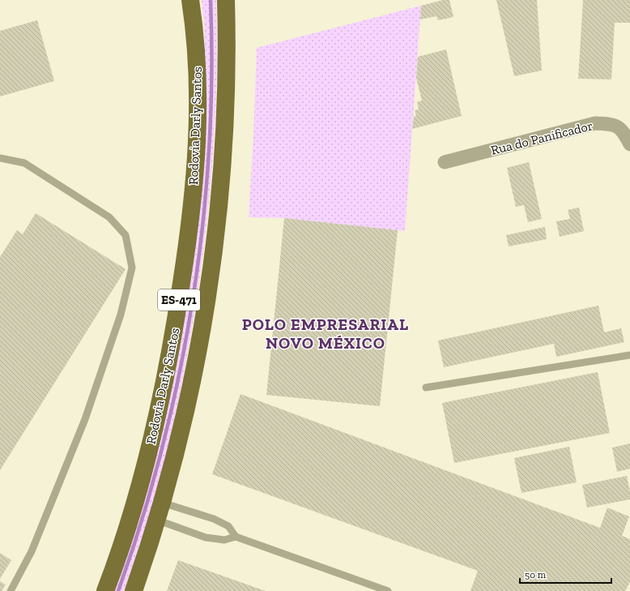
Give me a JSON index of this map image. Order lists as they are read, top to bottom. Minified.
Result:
{"streets":{"main road":["Rodovia Darly Santos","ES-471"],"street":["Rua do Panificador"]},"districts":["POLO EMPRESARIAL NOVO MÉXICO"],"scale_bar":"50 m"}
